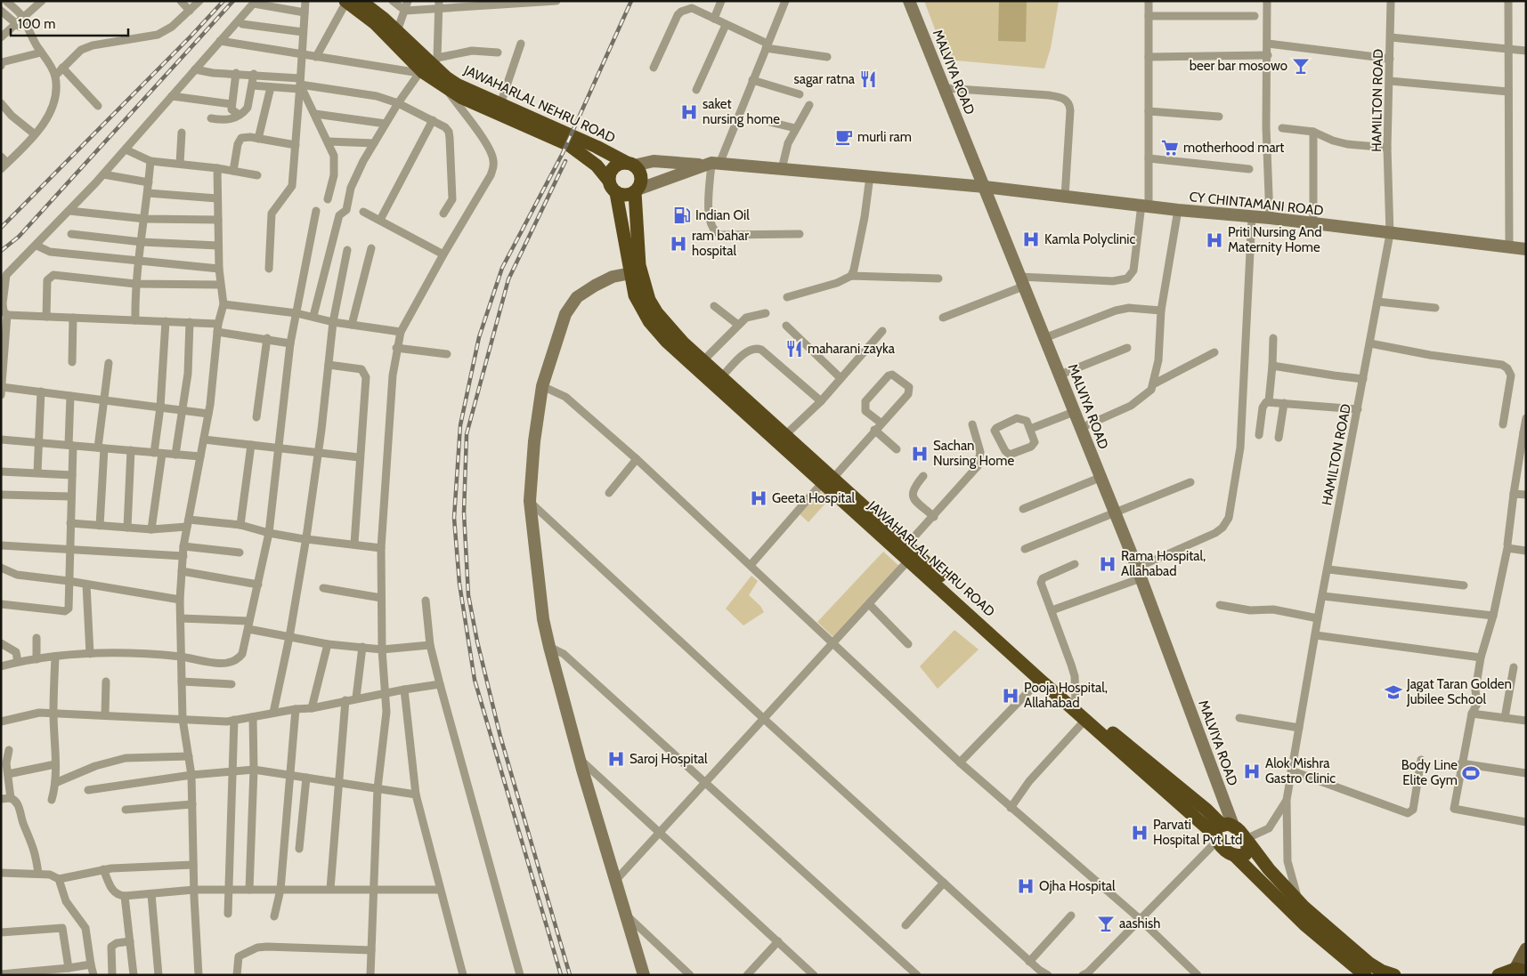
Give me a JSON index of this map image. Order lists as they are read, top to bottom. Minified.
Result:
{"streets":{"highway":["JAWAHARLAL NEHRU ROAD"],"street":["MALVIYA ROAD","HAMILTON ROAD","CY CHINTAMANI ROAD"]},"crossings":[["MALVIYA ROAD","JAWAHARLAL NEHRU ROAD"],["MALVIYA ROAD","CY CHINTAMANI ROAD"],["HAMILTON ROAD","JAWAHARLAL NEHRU ROAD"],["HAMILTON ROAD","CY CHINTAMANI ROAD"],["JAWAHARLAL NEHRU ROAD","CY CHINTAMANI ROAD"]],"places":{"bar":["beer bar mosowo","aashish"],"restaurant":["sagar ratna","maharani zayka"],"hospital":["saket nursing home","Kamla Polyclinic","Priti Nursing And Maternity Home","ram bahar hospital","Sachan Nursing Home","Geeta Hospital","Rama Hospital, Allahabad","Pooja Hospital, Allahabad","Saroj Hospital","Alok Mishra Gastro Clinic","Parvati Hospital Pvt Ltd","Ojha Hospital"],"cafe":["murli ram"],"supermarket":["motherhood mart"],"fuel station":["Indian Oil"],"school or university":["Jagat Taran Golden Jubilee School"],"sports":["Body Line Elite Gym"]},"scale_bar":"100 m"}
